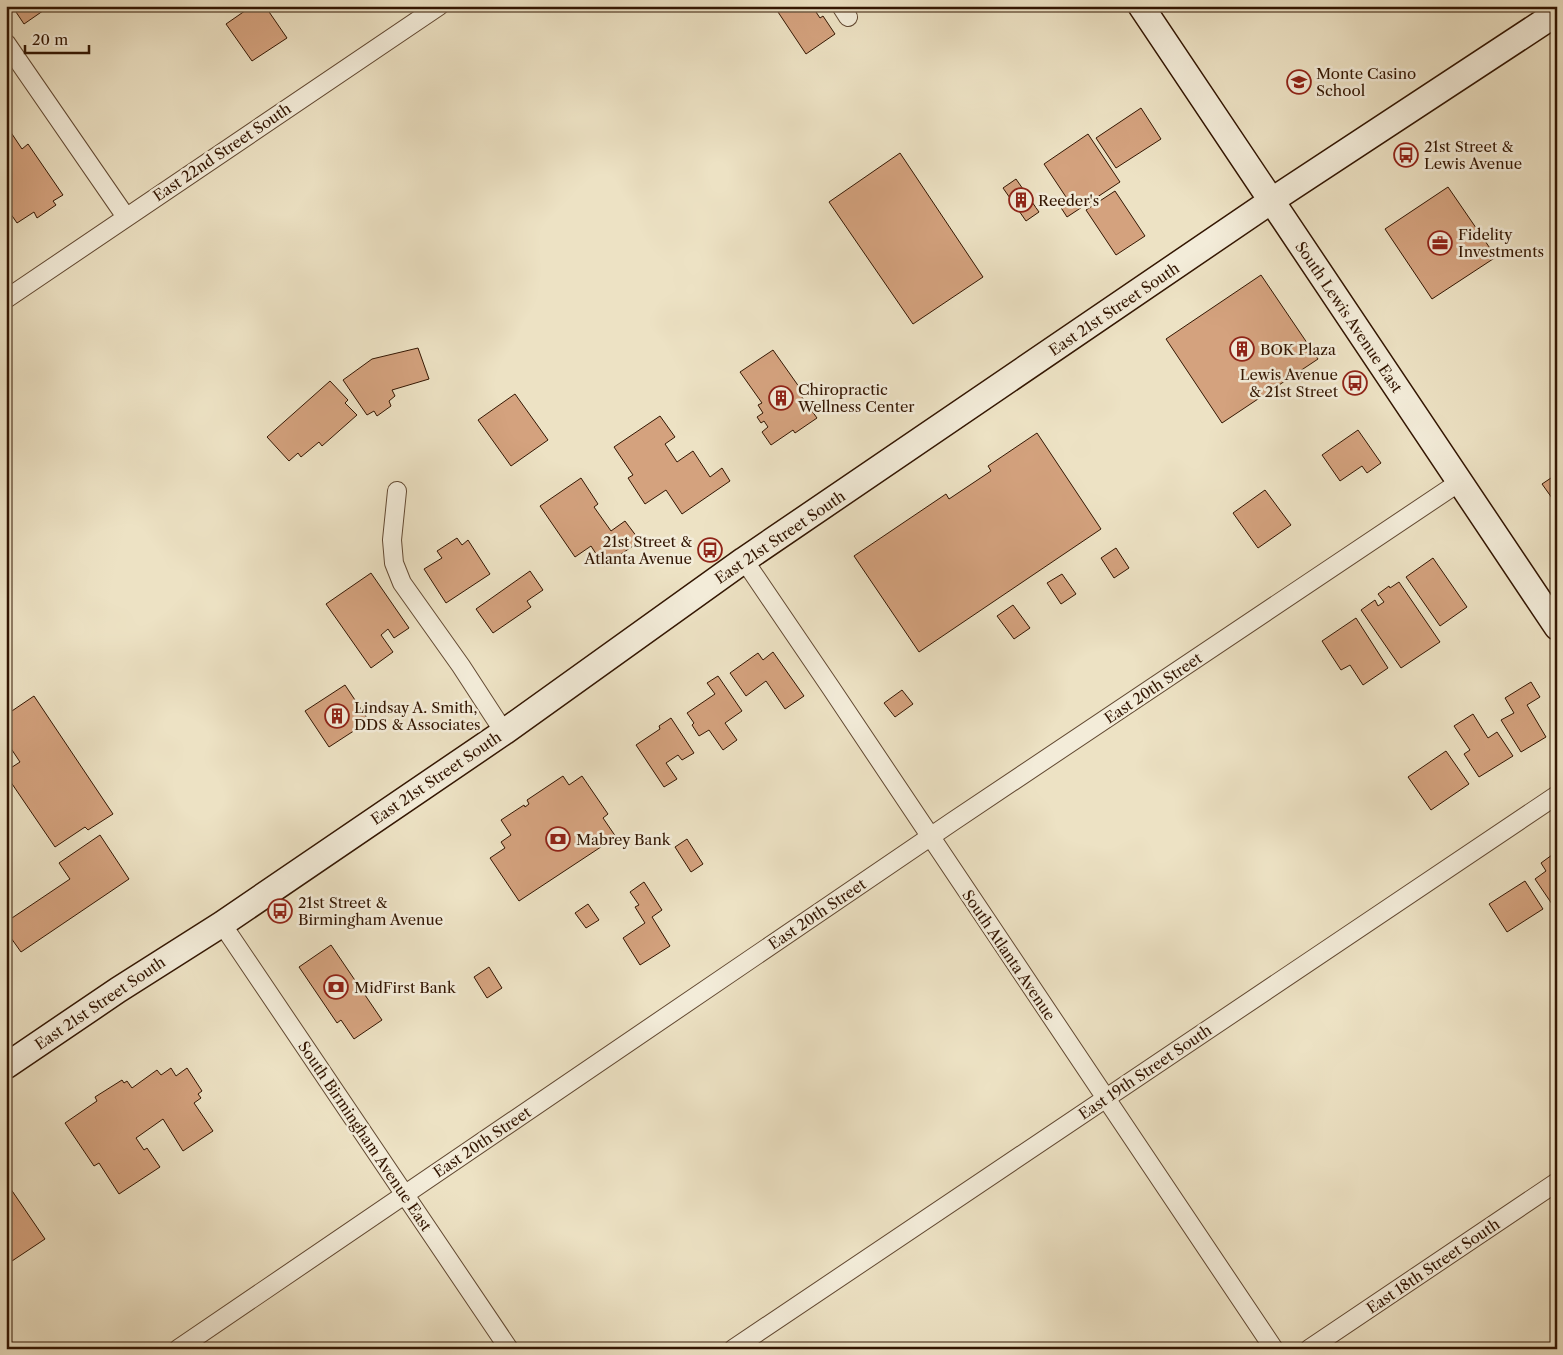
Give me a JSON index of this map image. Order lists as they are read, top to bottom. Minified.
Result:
{"streets":{"main road":["East 21st Street South","South Lewis Avenue East"],"street":["East 22nd Street South","East 20th Street","South Atlanta Avenue","East 19th Street South","South Birmingham Avenue East","East 18th Street South"]},"crossings":[["East 21st Street South","South Lewis Avenue East"],["East 21st Street South","South Atlanta Avenue"],["East 21st Street South","South Birmingham Avenue East"],["South Lewis Avenue East","East 20th Street"],["East 20th Street","South Atlanta Avenue"],["East 20th Street","South Birmingham Avenue East"],["South Atlanta Avenue","East 19th Street South"]],"places":{"school or university":["Monte Casino School"],"bus stop":["21st Street & Lewis Avenue","Lewis Avenue & 21st Street","21st Street & Atlanta Avenue","21st Street & Birmingham Avenue"],"building":["Reeder's","BOK Plaza","Chiropractic Wellness Center","Lindsay A. Smith, DDS & Associates"],"office":["Fidelity Investments"],"bank":["Mabrey Bank","MidFirst Bank"]},"scale_bar":"20 m"}
